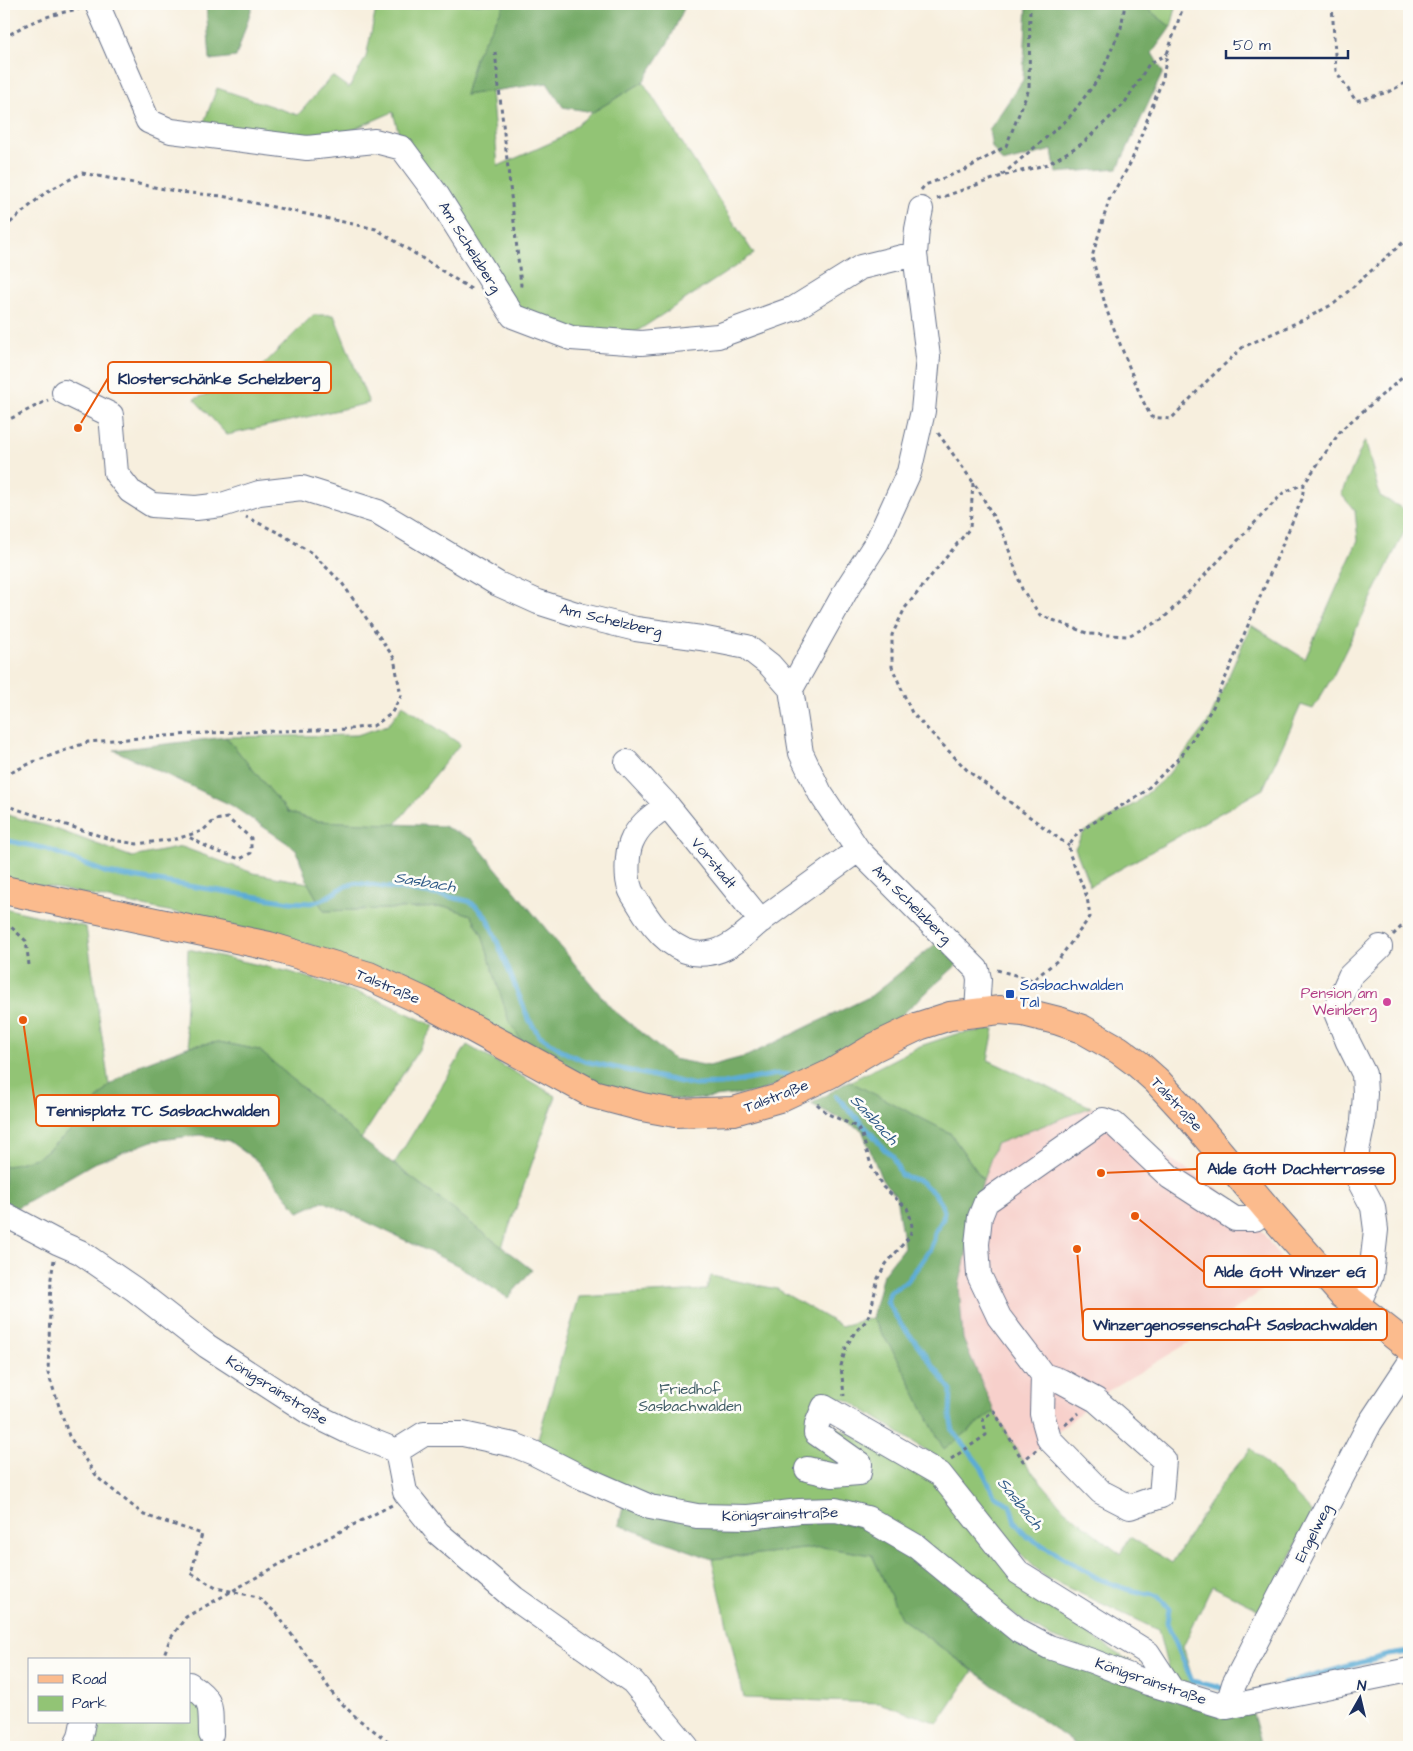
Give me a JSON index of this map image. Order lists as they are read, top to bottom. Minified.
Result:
{"streets":{"main road":["Talstraße"],"street":["Am Schelzberg","Vorstadt","Königsrainstraße","Engelweg"]},"crossings":[["Königsrainstraße","Engelweg"]],"water":["Sasbach"],"parks":["Friedhof Sasbachwalden"],"places":{"other":["Klosterschänke Schelzberg","Pension am Weinberg","Tennisplatz TC Sasbachwalden","Alde Gott Dachterrasse","Alde Gott Winzer eG","Winzergenossenschaft Sasbachwalden"],"transit":["Sasbachwalden Tal"]},"legend":["Road","Park"],"scale_bar":"50 m","north":"top"}
